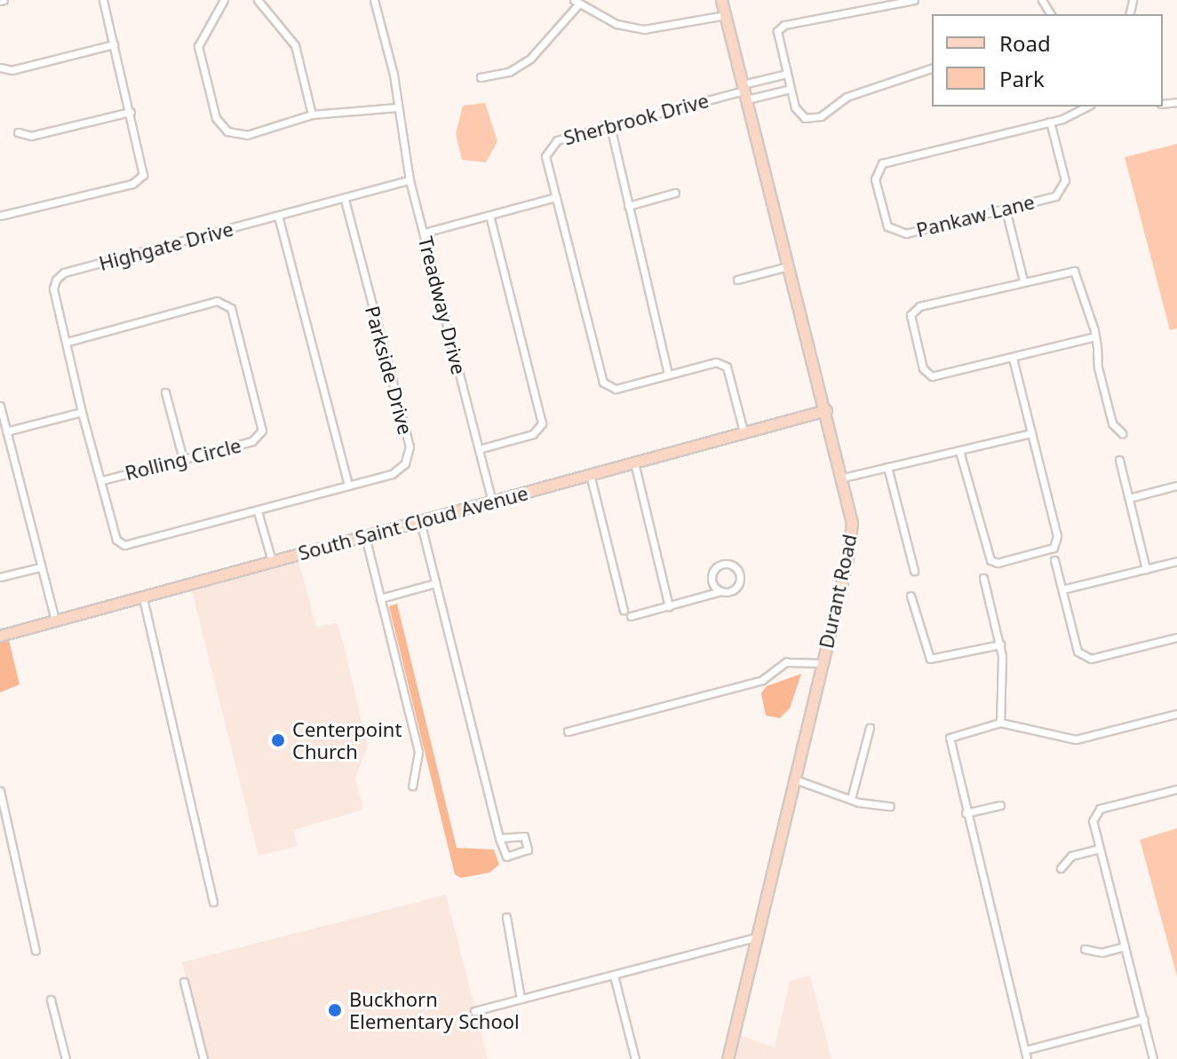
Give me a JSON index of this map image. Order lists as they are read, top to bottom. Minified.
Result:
{"streets":{"street":["Sherbrook Drive","Pankaw Lane","Highgate Drive","Treadway Drive","Parkside Drive","Rolling Circle","South Saint Cloud Avenue","Durant Road"]},"crossings":[["Sherbrook Drive","Durant Road"],["Highgate Drive","Treadway Drive"],["Highgate Drive","Parkside Drive"],["Highgate Drive","Rolling Circle"],["Treadway Drive","South Saint Cloud Avenue"],["South Saint Cloud Avenue","Durant Road"]],"places":["Centerpoint Church","Buckhorn Elementary School"],"legend":["Road","Park"]}
